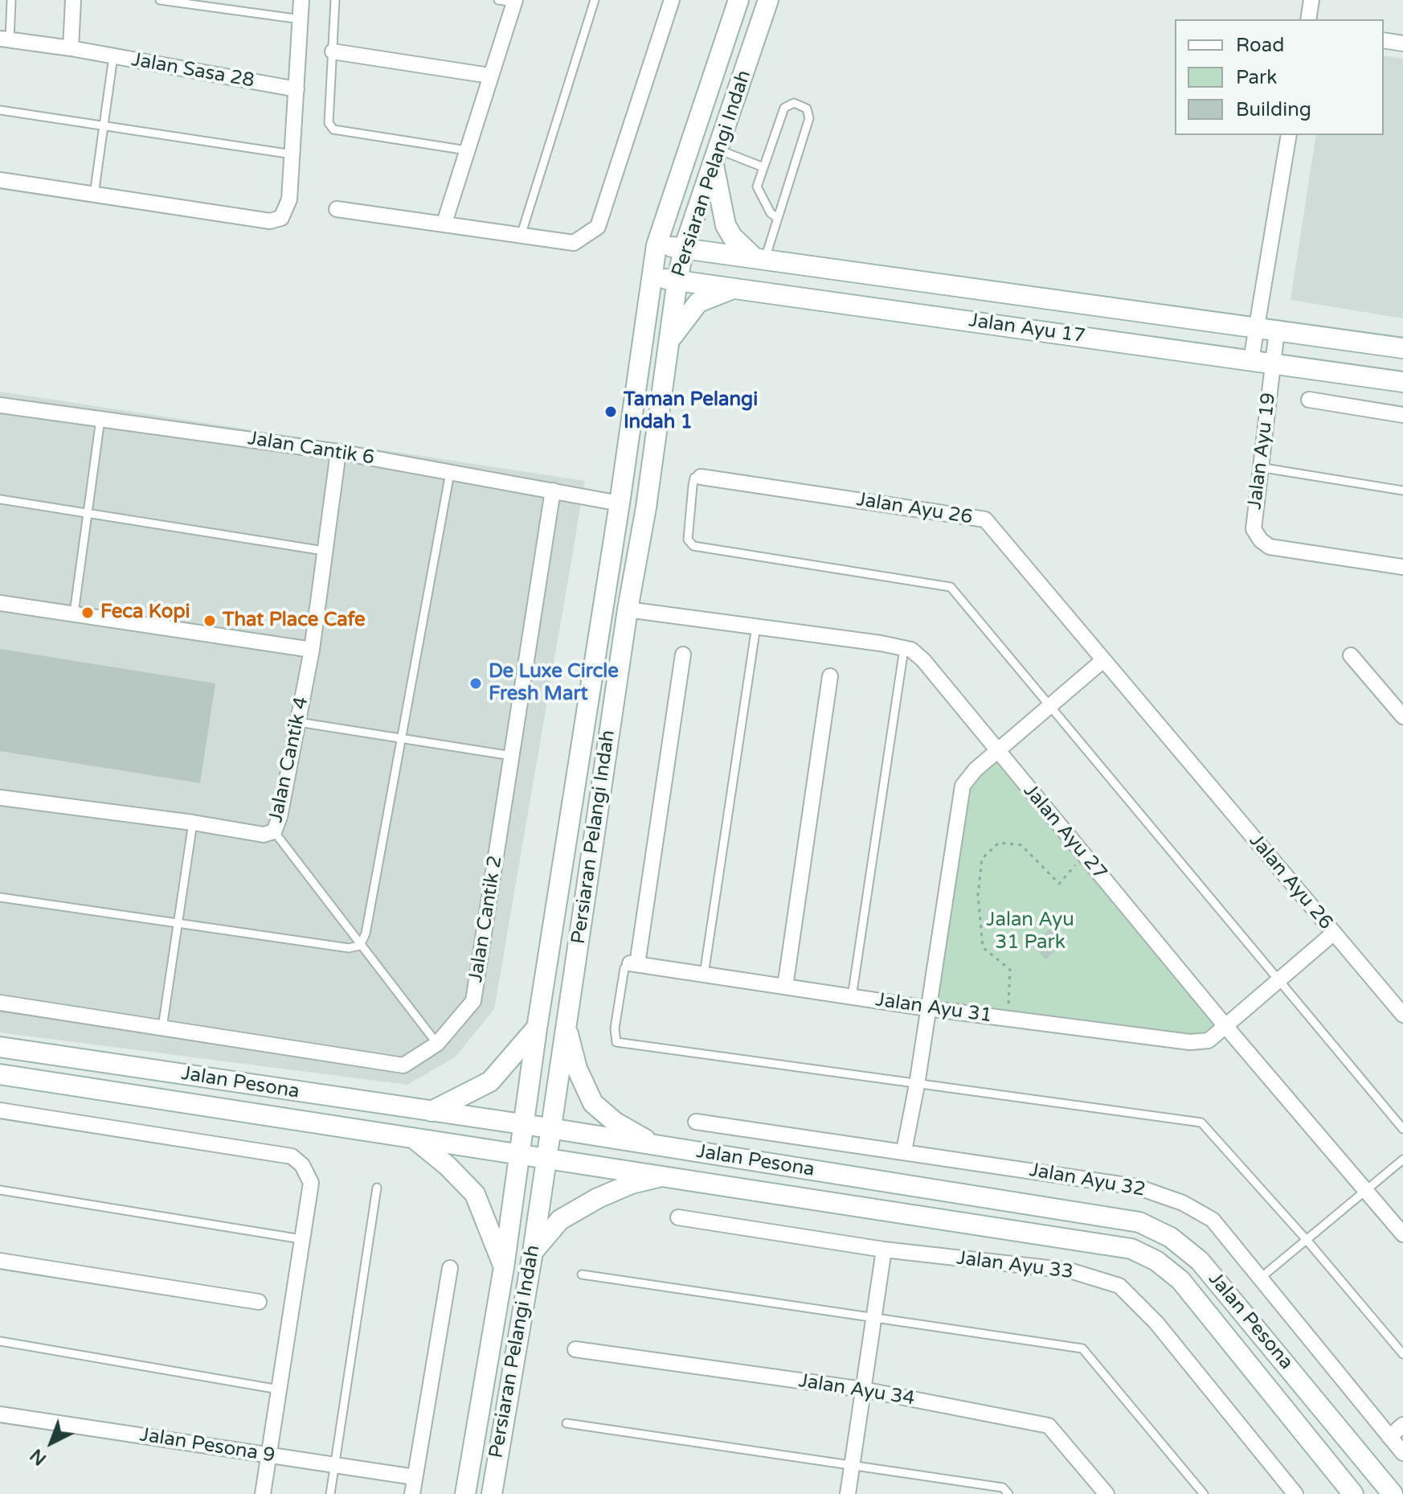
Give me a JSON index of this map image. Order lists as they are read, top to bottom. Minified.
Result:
{"streets":{"street":["Jalan Sasa 28","Persiaran Pelangi Indah","Jalan Ayu 17","Jalan Cantik 6","Jalan Ayu 19","Jalan Ayu 26","Jalan Cantik 4","Jalan Ayu 27","Jalan Cantik 2","Jalan Ayu 31","Jalan Pesona","Jalan Ayu 32","Jalan Ayu 33","Jalan Ayu 34","Jalan Pesona 9"]},"crossings":[["Persiaran Pelangi Indah","Jalan Ayu 17"],["Persiaran Pelangi Indah","Jalan Cantik 6"],["Persiaran Pelangi Indah","Jalan Ayu 27"],["Persiaran Pelangi Indah","Jalan Pesona"],["Jalan Ayu 17","Jalan Ayu 19"],["Jalan Cantik 6","Jalan Cantik 4"],["Jalan Cantik 6","Jalan Cantik 2"],["Jalan Ayu 26","Jalan Ayu 31"],["Jalan Ayu 27","Jalan Ayu 31"]],"parks":["Jalan Ayu 31 Park"],"places":["Taman Pelangi Indah 1","Feca Kopi","That Place Cafe","De Luxe Circle Fresh Mart"],"legend":["Road","Park","Building"],"north":"bottom left"}
